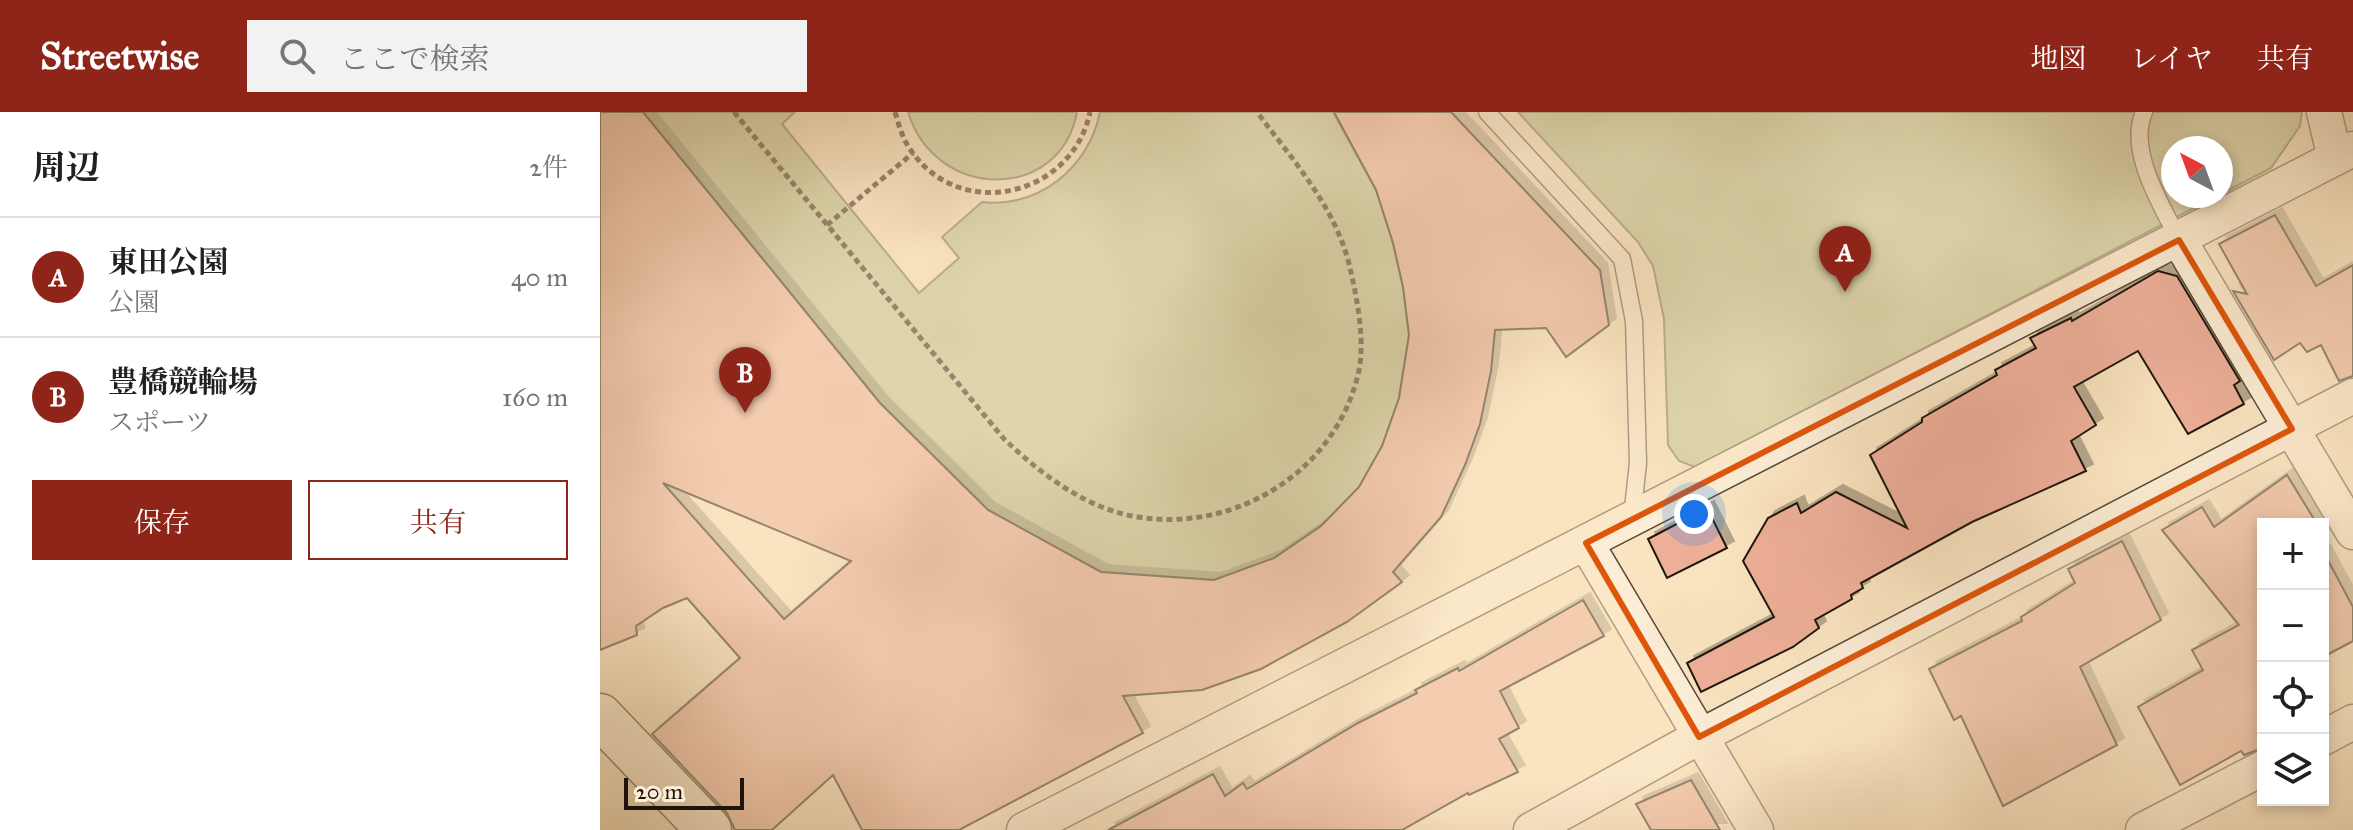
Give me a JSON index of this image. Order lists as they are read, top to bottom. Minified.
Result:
{"scale_bar":"20 m","north":"top left","page":{"header":"Streetwise","search":"ここで検索","nav":["地図","レイヤ","共有"],"heading":["周辺","2件"],"list":[{"mark":"A","name":"東田公園","note":"公園","value":"40 m"},{"mark":"B","name":"豊橋競輪場","note":"スポーツ","value":"160 m"}],"pins":["A","B"],"buttons":["保存","共有"],"map_buttons":["+","−"],"scale":"20 m"}}
